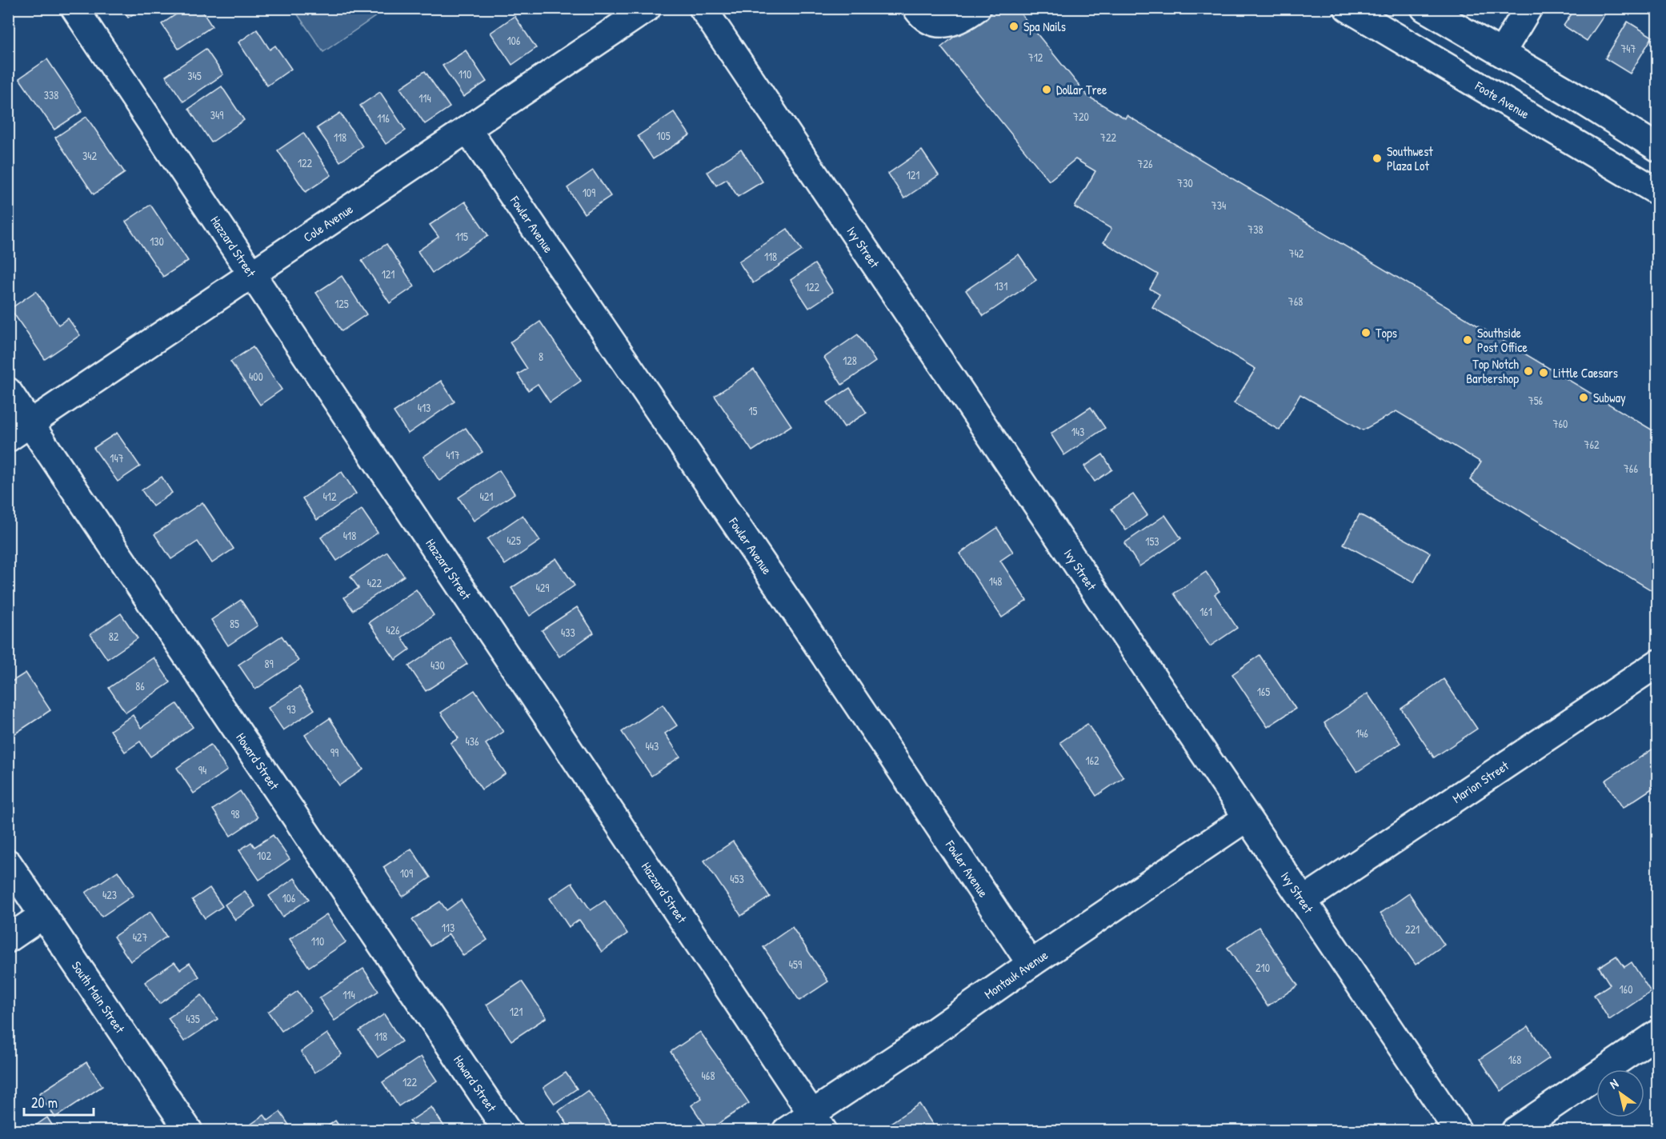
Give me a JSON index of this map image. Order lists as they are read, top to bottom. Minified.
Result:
{"streets":{"main road":["Foote Avenue","Cole Avenue","Fowler Avenue","Hazzard Street","Ivy Street","Howard Street","Marion Street","Montauk Avenue","South Main Street"]},"crossings":[["Cole Avenue","Fowler Avenue"],["Cole Avenue","Hazzard Street"],["Cole Avenue","Howard Street"],["Fowler Avenue","Montauk Avenue"],["Hazzard Street","Montauk Avenue"],["Ivy Street","Marion Street"],["Ivy Street","Montauk Avenue"]],"places":["Spa Nails","Dollar Tree","Southwest Plaza Lot","Tops","Southside Post Office","Top Notch Barbershop","Little Caesars","Subway"],"house_numbers":["106","747","712","110","345","338","114","349","720","116","105","118","722","342","122","726","121","730","109","734","738","115","130","742","118","121","131","122","768","125","8","128","400","756","413","15","760","143","762","417","147","766","412","421","418","425","153","148","422","429","161","85","426","433","82","89","430","86","165","93","146","436","443","99","162","94","98","102","109","453","423","106","113","221","427","110","459","210","160","114","121","435","118","168","468","122"],"scale_bar":"20 m","north":"top left"}
